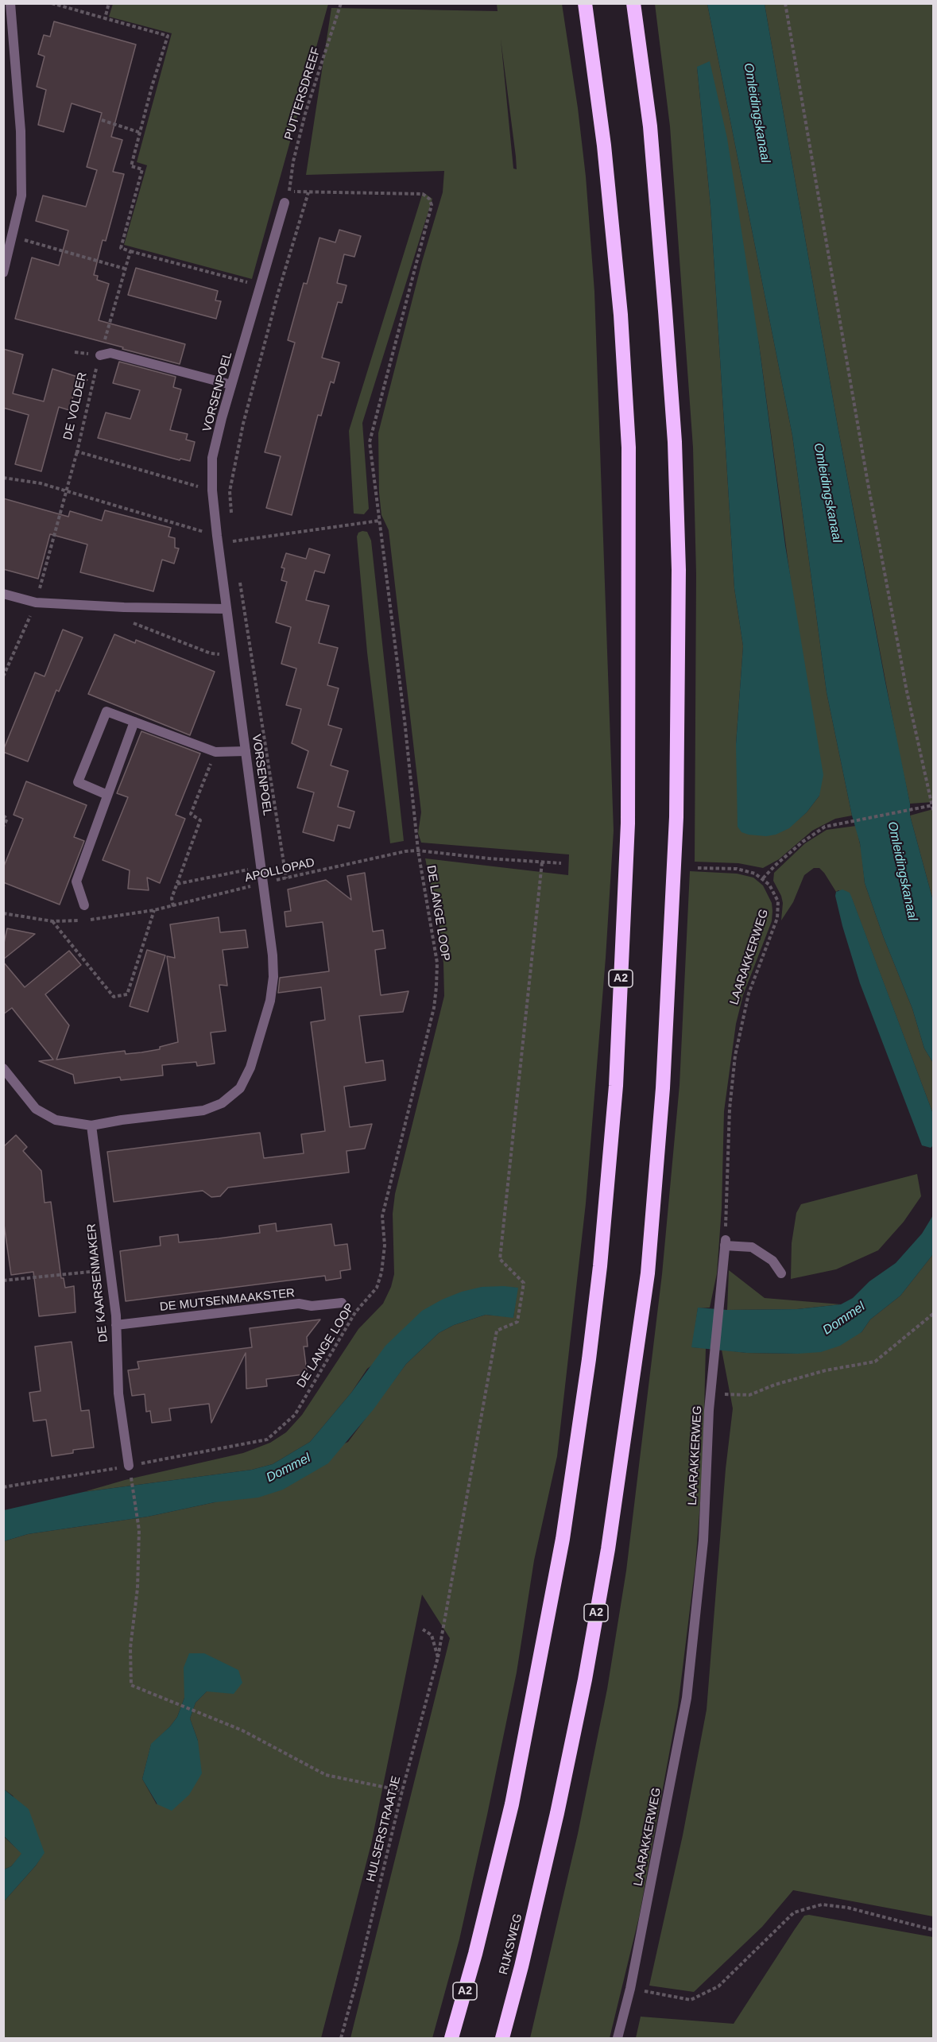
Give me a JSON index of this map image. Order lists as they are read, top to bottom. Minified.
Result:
{"streets":{"highway":["A2","RIJKSWEG"],"street":["VORSENPOEL","LAARAKKERWEG","DE KAARSENMAKER","DE MUTSENMAAKSTER"],"path":["PUTTERSDREEF","DE VOLDER","APOLLOPAD","DE LANGE LOOP","HULSERSTRAATJE"]},"crossings":[["PUTTERSDREEF","DE LANGE LOOP"],["VORSENPOEL","DE VOLDER"],["VORSENPOEL","APOLLOPAD"],["VORSENPOEL","DE KAARSENMAKER"],["APOLLOPAD","DE LANGE LOOP"],["APOLLOPAD","HULSERSTRAATJE"],["DE LANGE LOOP","DE KAARSENMAKER"],["DE KAARSENMAKER","DE MUTSENMAAKSTER"]],"water":["Omleidingskanaal","Dommel"]}
